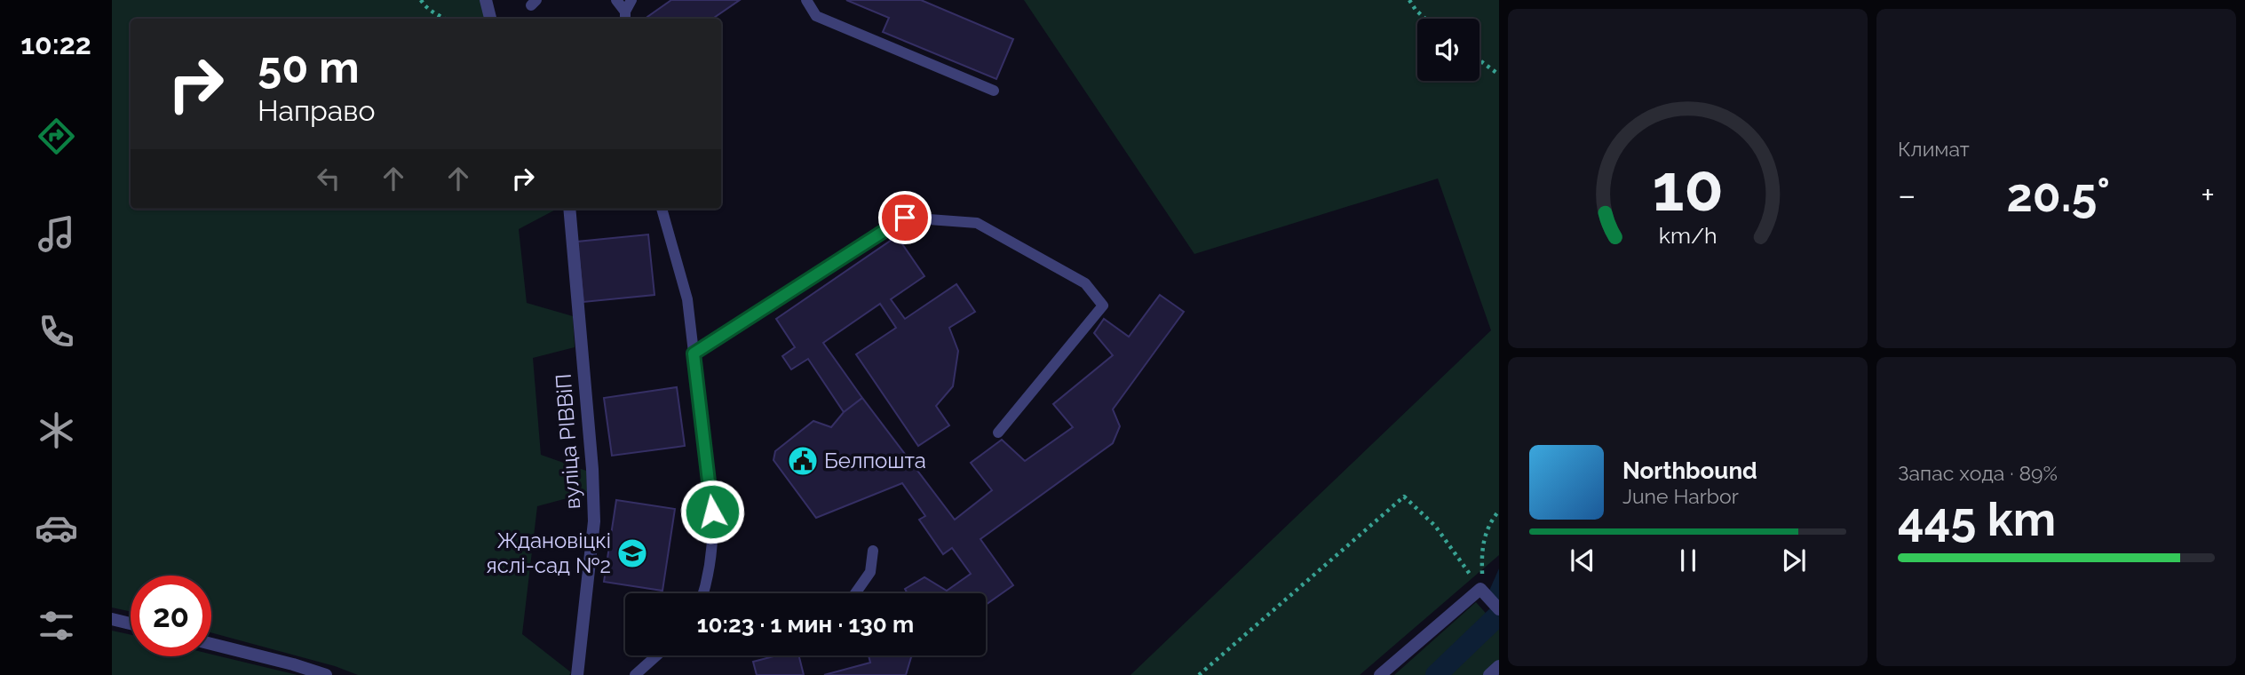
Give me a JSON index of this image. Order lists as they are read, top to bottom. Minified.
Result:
{"streets":{"street":["вуліца РІВВіП"]},"places":{"public building":["Белпошта"],"school or university":["Ждановіцкі яслі-сад №2"]},"page":{"tabs":"10:22","tile":["Климат",["Запас хода · 89%","445 km"]],"turn":["50 m","Направо"],"heat":["−","20.5°","+"],"song":["Northbound","June Harbor"],"limit":"20","trip":"10:23 · 1 мин · 130 m","gauge":["10","km/h"]}}
